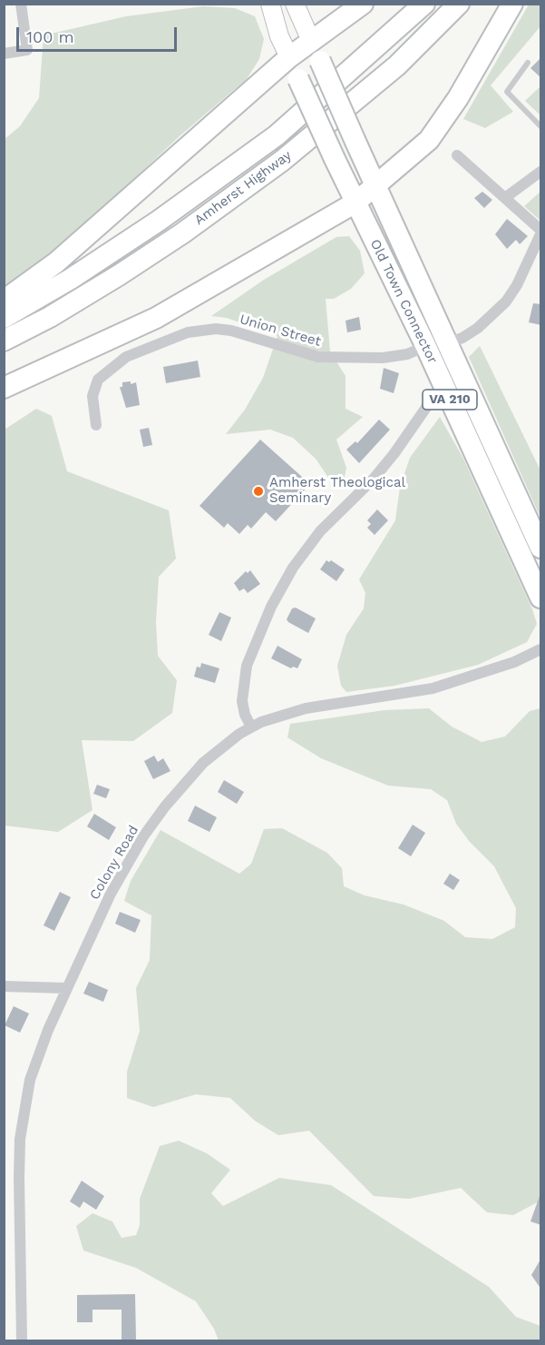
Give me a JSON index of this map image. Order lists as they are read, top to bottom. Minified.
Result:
{"streets":{"highway":["Amherst Highway","Old Town Connector","VA 210"],"street":["Union Street","Colony Road"]},"crossings":[["Old Town Connector","Union Street"]],"places":["Amherst Theological Seminary"],"scale_bar":"100 m"}
